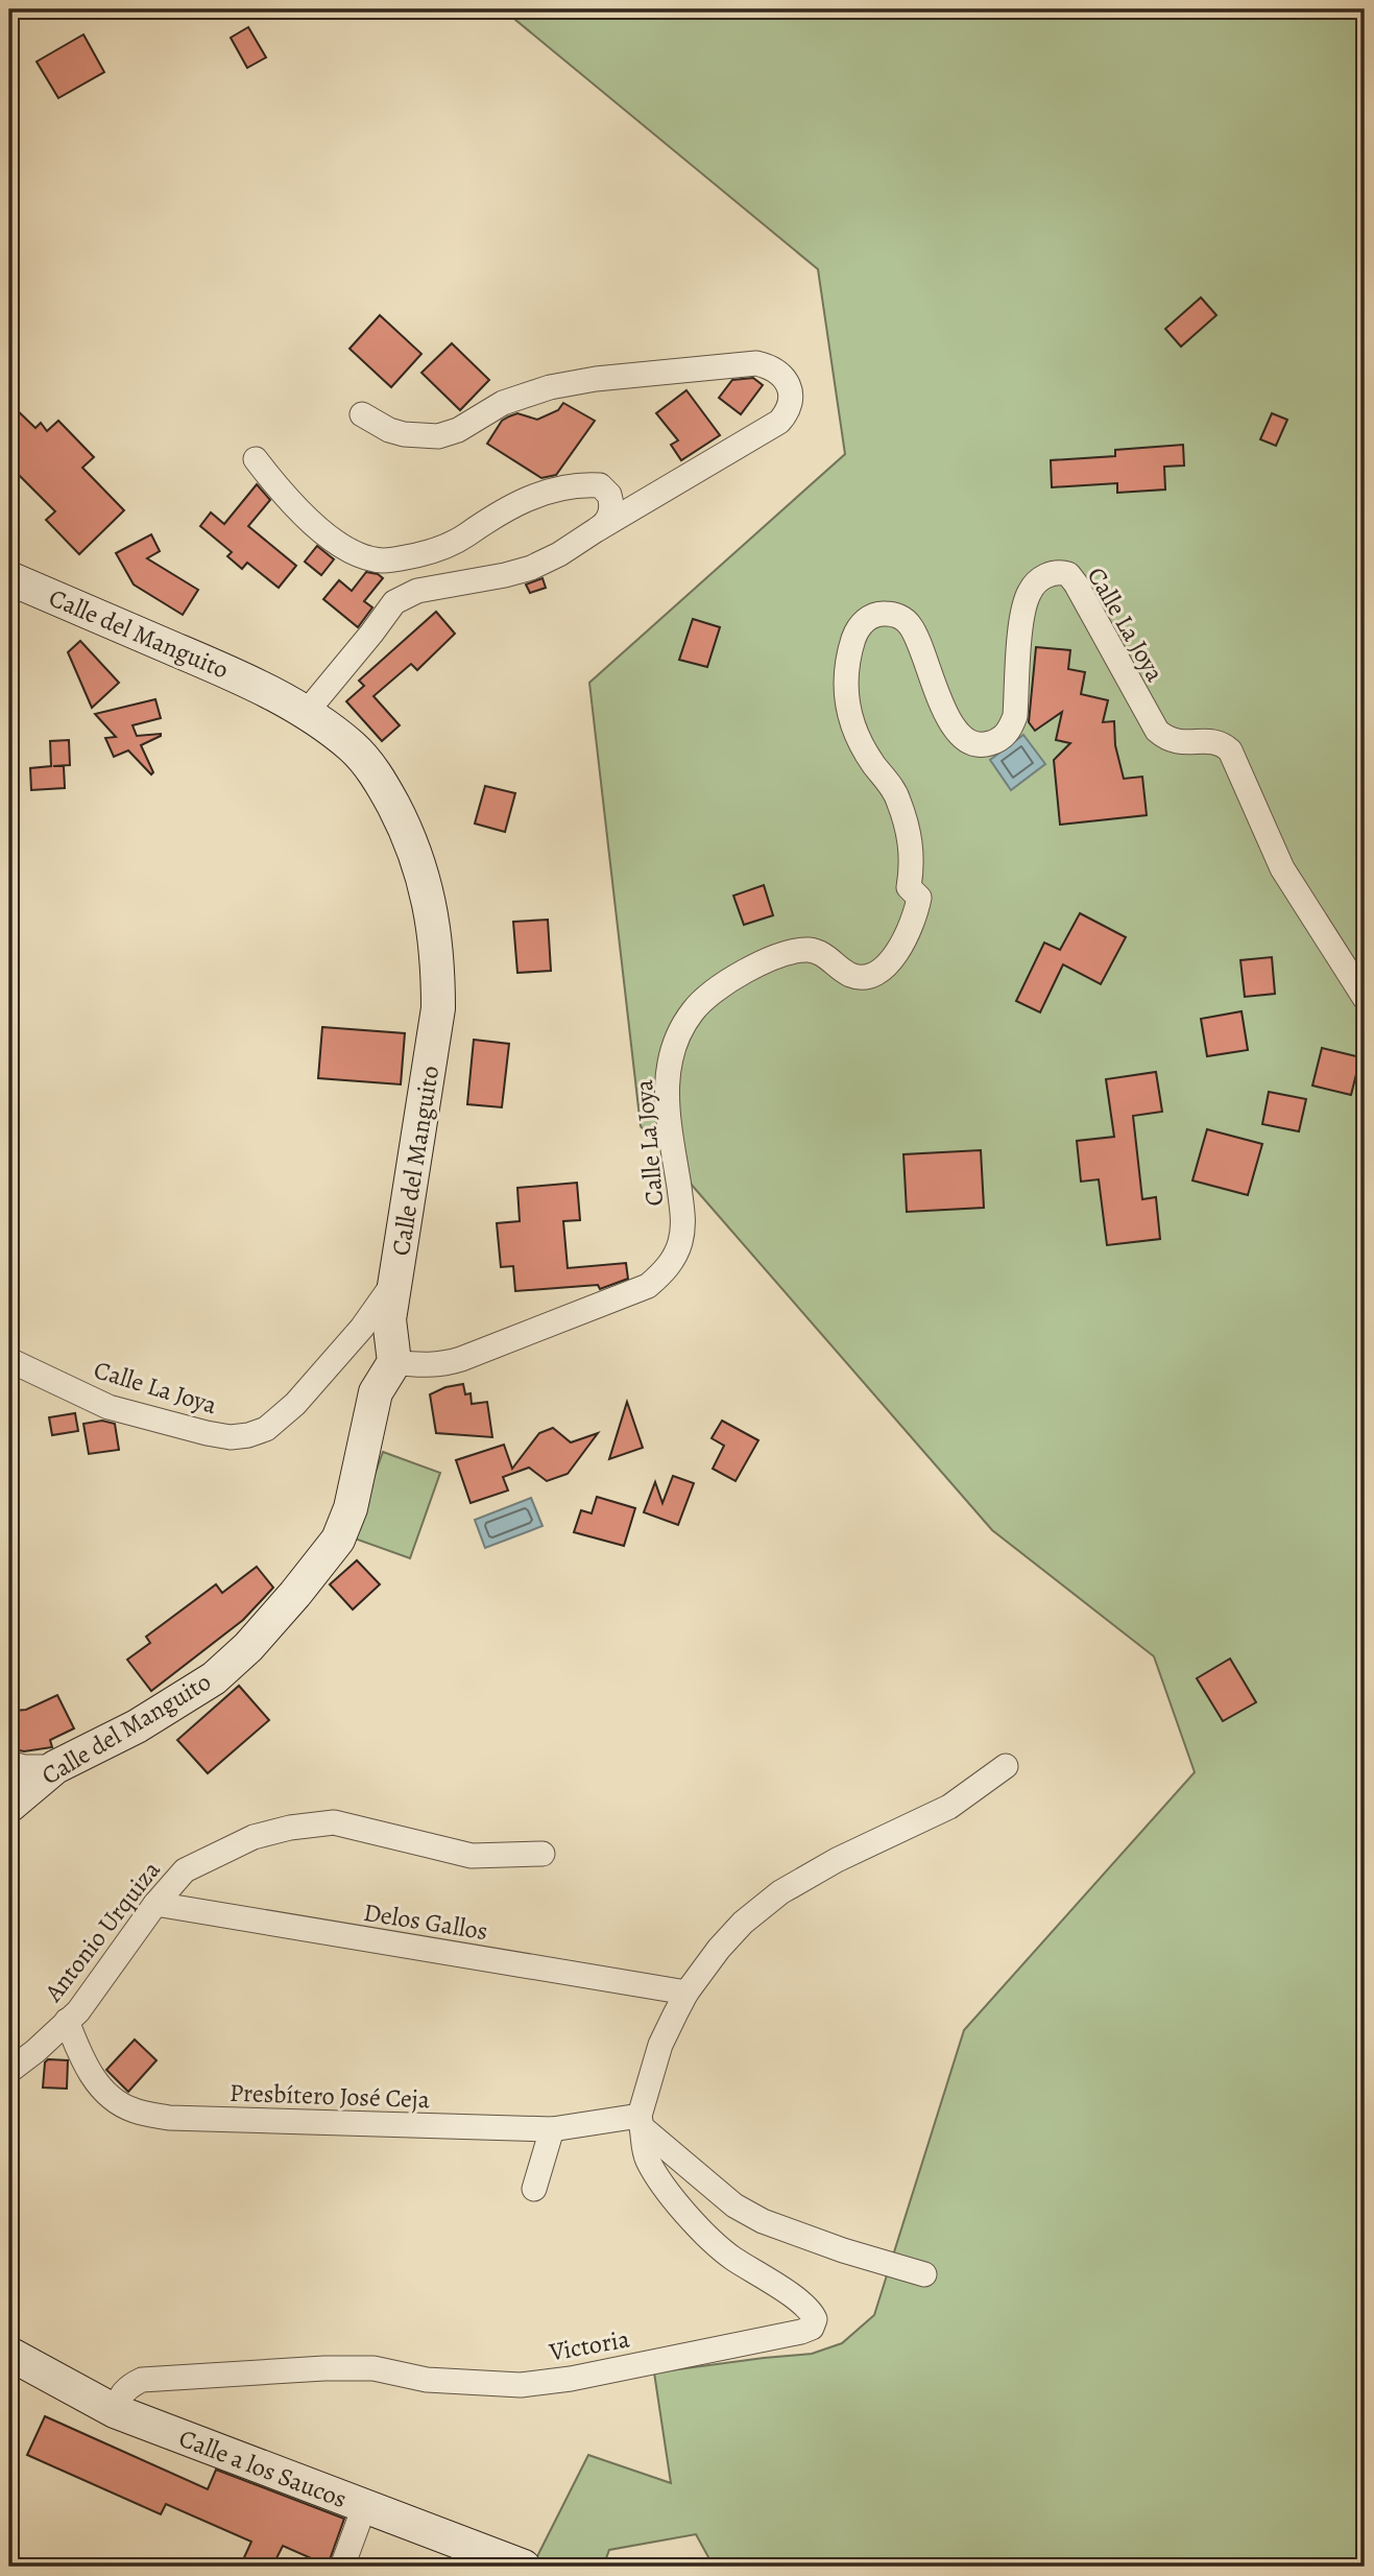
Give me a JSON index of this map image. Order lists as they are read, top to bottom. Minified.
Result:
{"streets":{"main road":["Calle del Manguito","Calle a los Saucos"],"street":["Calle La Joya","Delos Gallos","Antonio Urquiza","Presbítero José Ceja","Victoria"]},"crossings":[["Calle La Joya","Calle del Manguito"],["Delos Gallos","Antonio Urquiza"],["Antonio Urquiza","Presbítero José Ceja"],["Presbítero José Ceja","Victoria"],["Victoria","Calle a los Saucos"]]}
